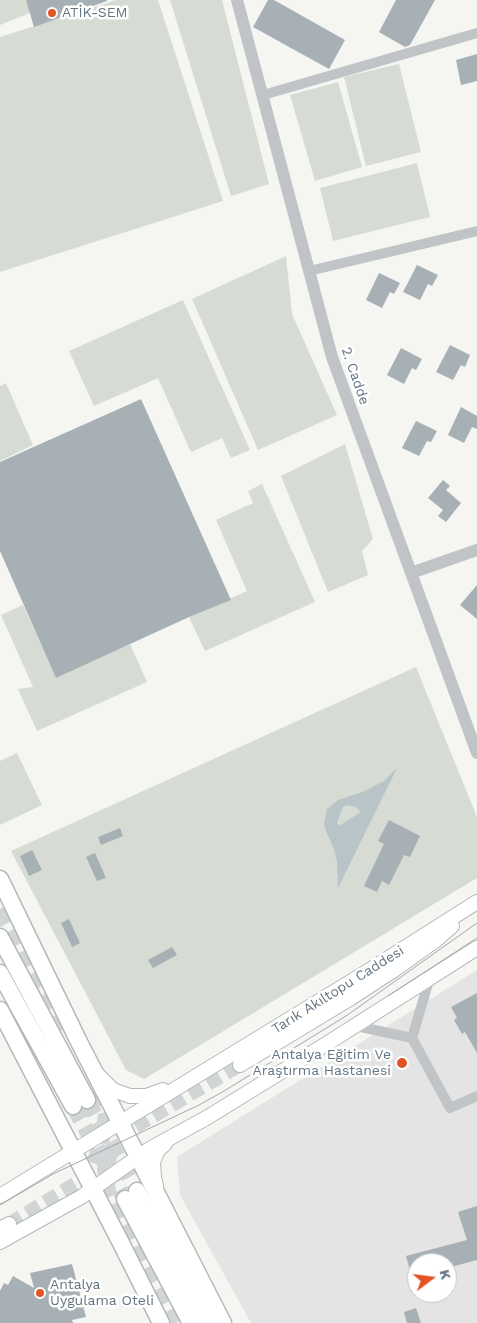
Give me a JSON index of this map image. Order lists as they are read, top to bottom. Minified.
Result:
{"streets":{"main road":["Tarık Akıltopu Caddesi"],"street":["2. Cadde"]},"places":["ATİK-SEM","Antalya Eğitim Ve Araştırma Hastanesi","Antalya Uygulama Oteli"],"north":"right"}
